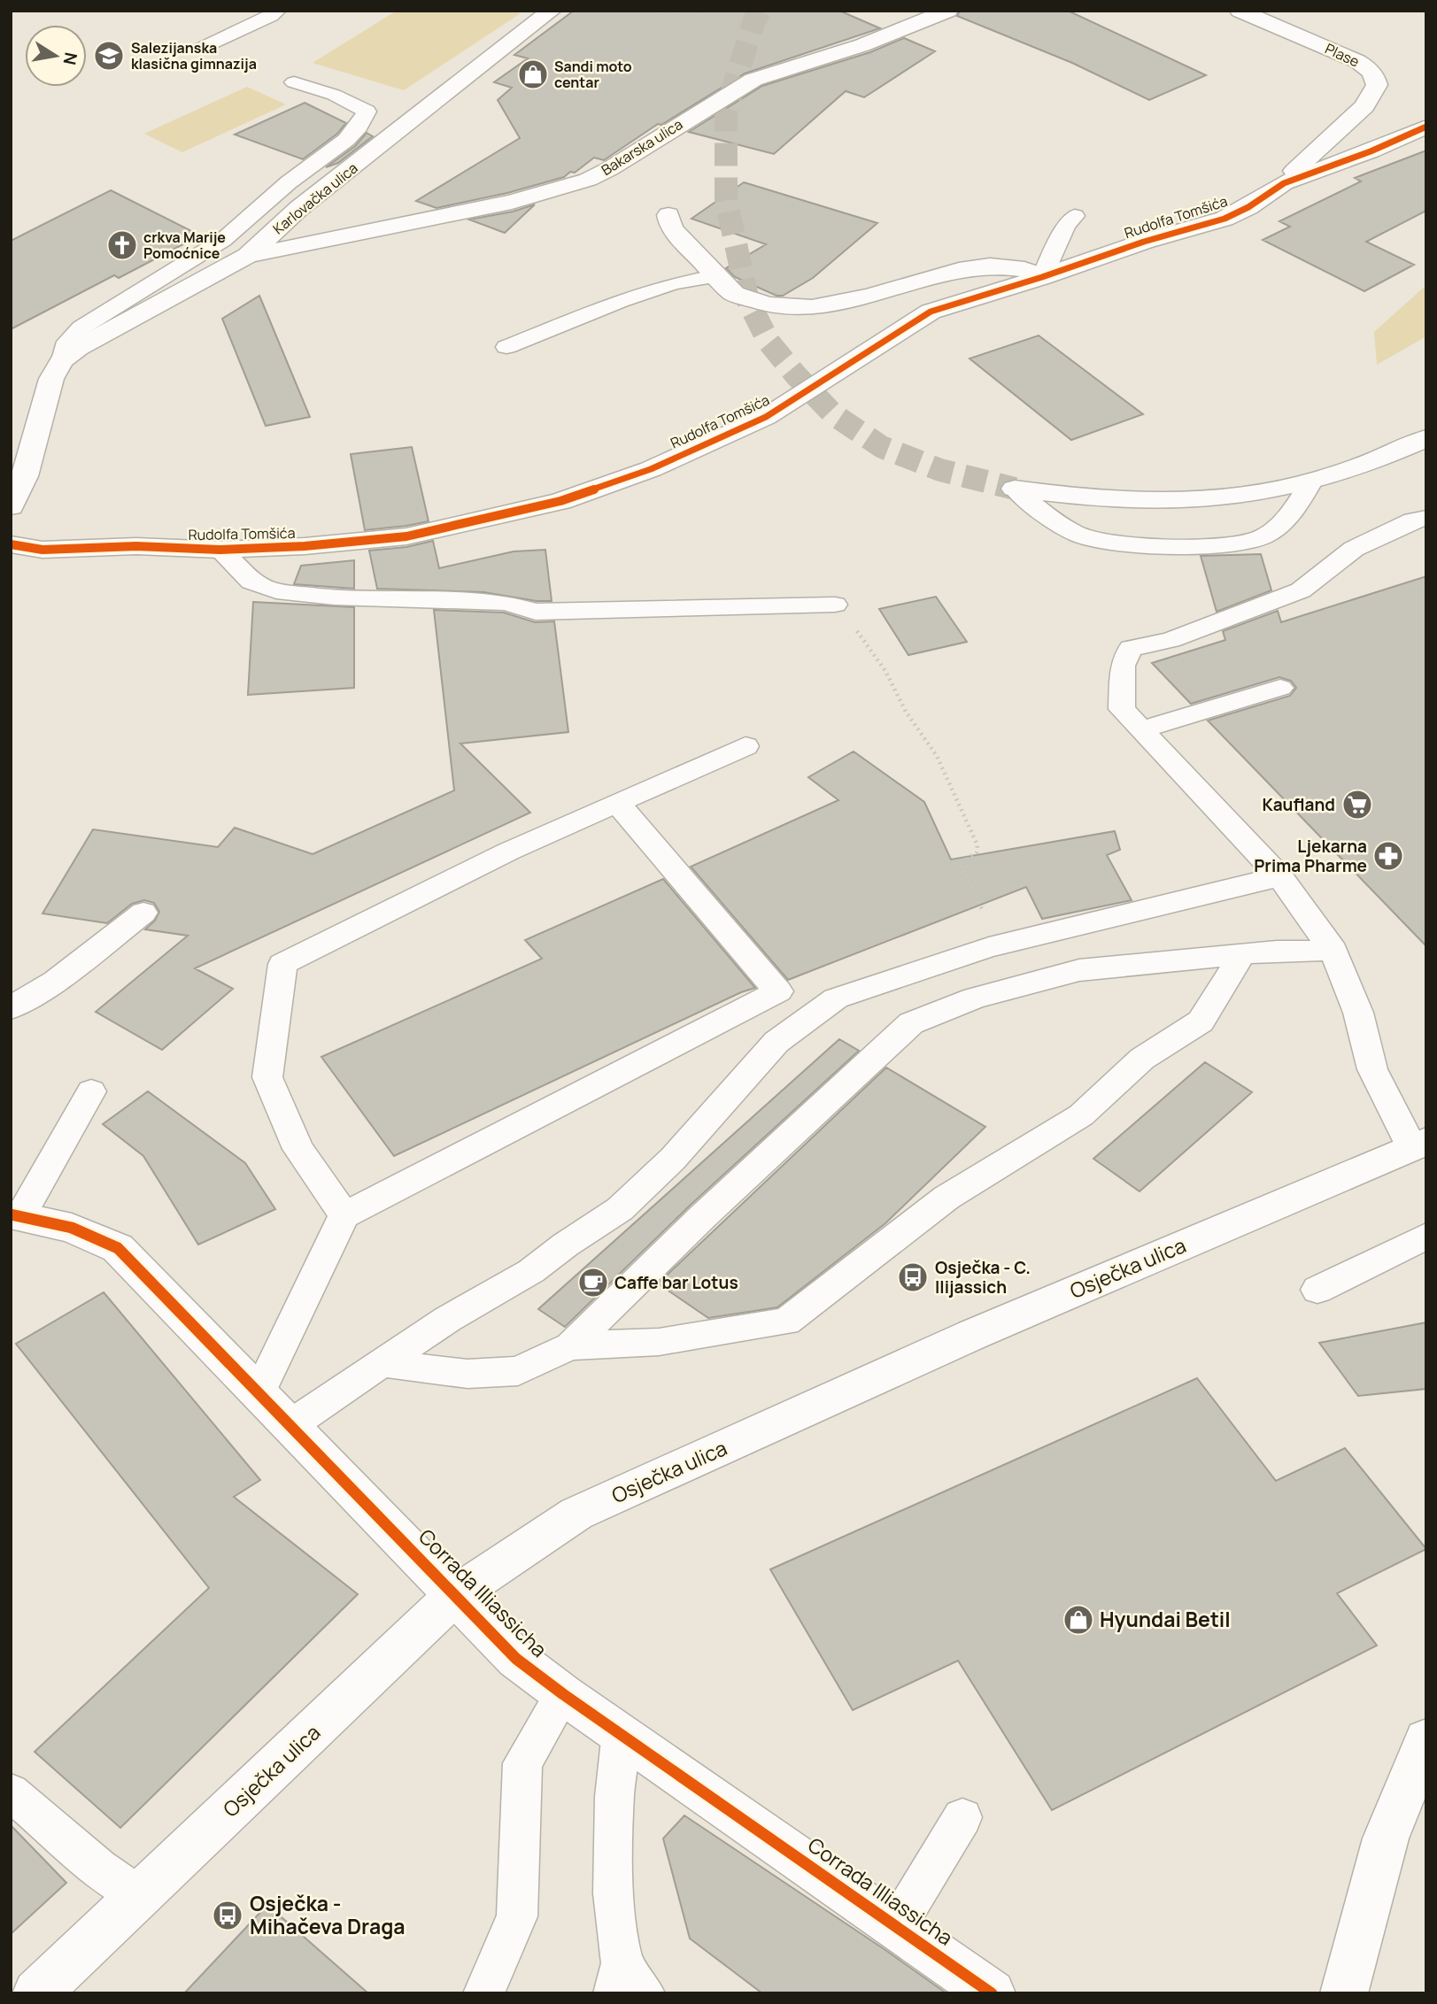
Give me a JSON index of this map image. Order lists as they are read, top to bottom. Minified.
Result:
{"streets":{"street":["Plase","Bakarska ulica","Karlovačka ulica","Rudolfa Tomšića","Osječka ulica","Corrada Illiassicha"]},"crossings":[["Plase","Rudolfa Tomšića"],["Bakarska ulica","Karlovačka ulica"],["Osječka ulica","Corrada Illiassicha"]],"places":{"school or university":["Salezijanska klasična gimnazija"],"shop":["Sandi moto centar","Hyundai Betil"],"church":["crkva Marije Pomoćnice"],"supermarket":["Kaufland"],"pharmacy":["Ljekarna Prima Pharme"],"bus stop":["Osječka - C. Ilijassich","Osječka - Mihačeva Draga"],"cafe":["Caffe bar Lotus"]},"north":"right"}
